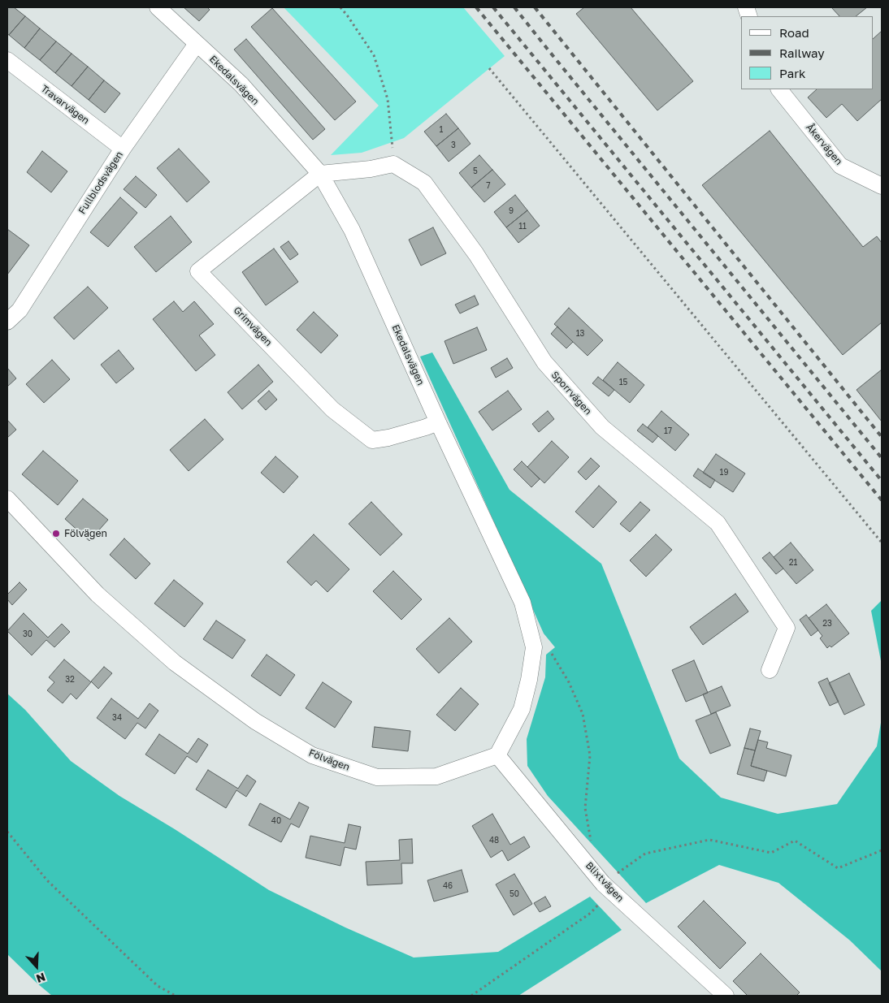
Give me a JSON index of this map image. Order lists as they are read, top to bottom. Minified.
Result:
{"streets":{"street":["Ekedalsvägen","Travarvägen","Åkervägen","Fullblodsvägen","Grimvägen","Sporrvägen","Fölvägen","Blixtvägen"]},"crossings":[["Ekedalsvägen","Fullblodsvägen"],["Ekedalsvägen","Grimvägen"],["Ekedalsvägen","Fölvägen"],["Ekedalsvägen","Blixtvägen"],["Travarvägen","Fullblodsvägen"],["Fölvägen","Blixtvägen"]],"places":["Fölvägen"],"house_numbers":["1","3","5","7","9","11","13","15","17","19","21","23","30","32","34","40","48","46","50"],"legend":["Road","Railway","Park"],"north":"bottom"}
